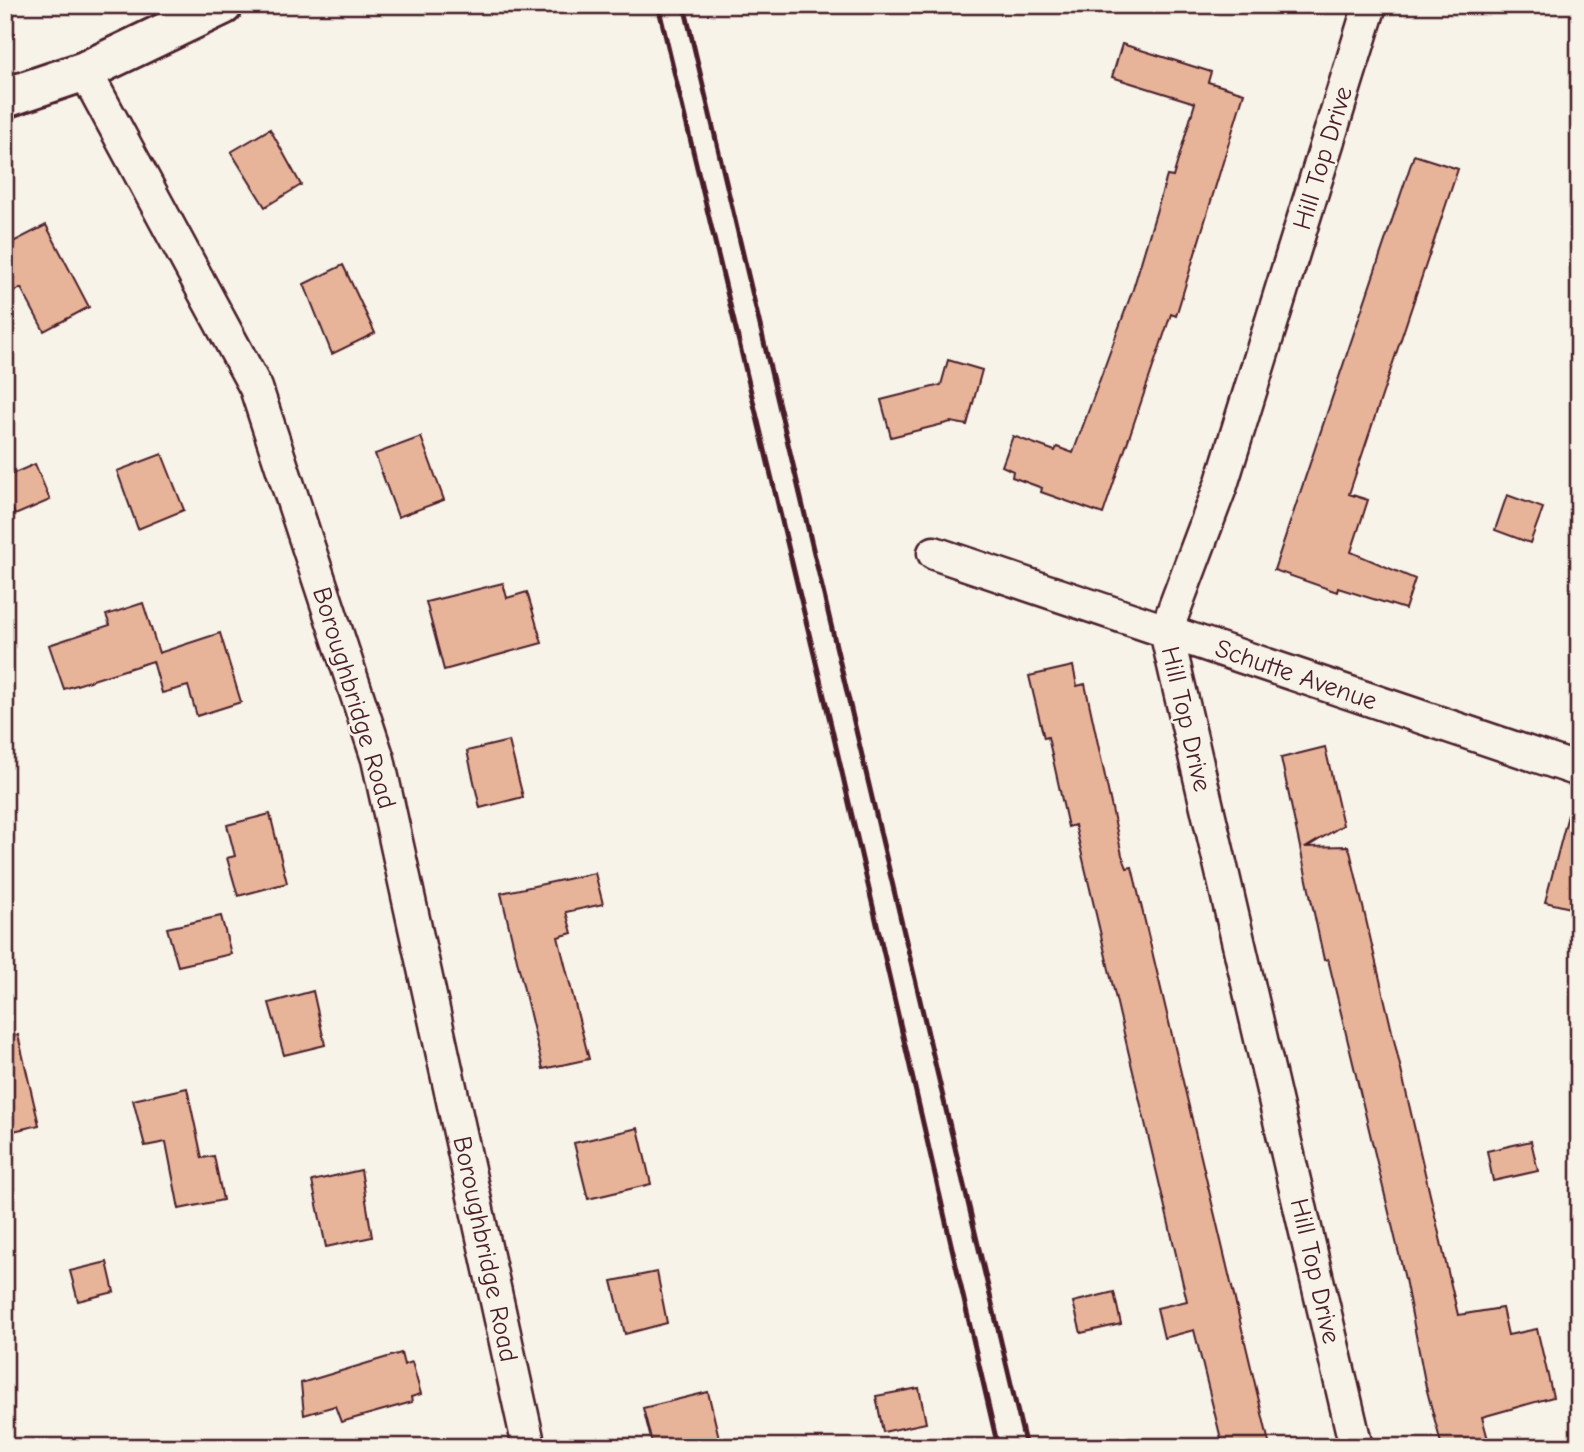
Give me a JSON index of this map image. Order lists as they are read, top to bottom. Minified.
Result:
{"streets":{"street":["Hill Top Drive","Schutte Avenue","Boroughbridge Road"]},"crossings":[["Hill Top Drive","Schutte Avenue"]]}
